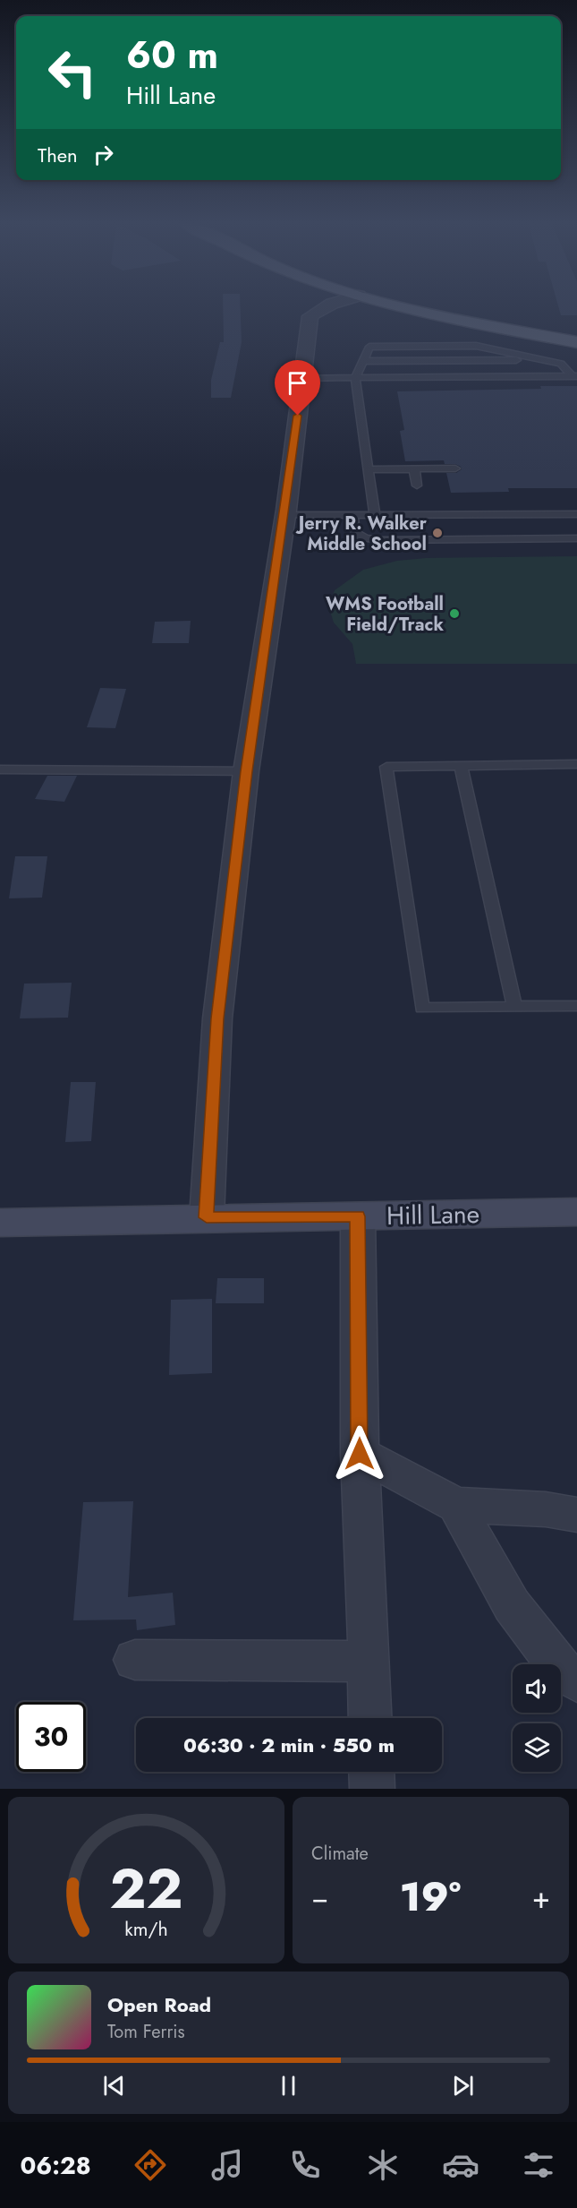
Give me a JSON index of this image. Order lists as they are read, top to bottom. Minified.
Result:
{"streets":{"street":["Hill Lane"]},"places":["Jerry R. Walker Middle School","WMS Football Field/Track"],"page":{"turn":["60 m","Hill Lane"],"then":"Then","limit":"30","trip":"06:30 · 2 min · 550 m","tile":"Climate","heat":["−","19°","+"],"song":["Open Road","Tom Ferris"],"tabs":"06:28","gauge":["22","km/h"]}}
